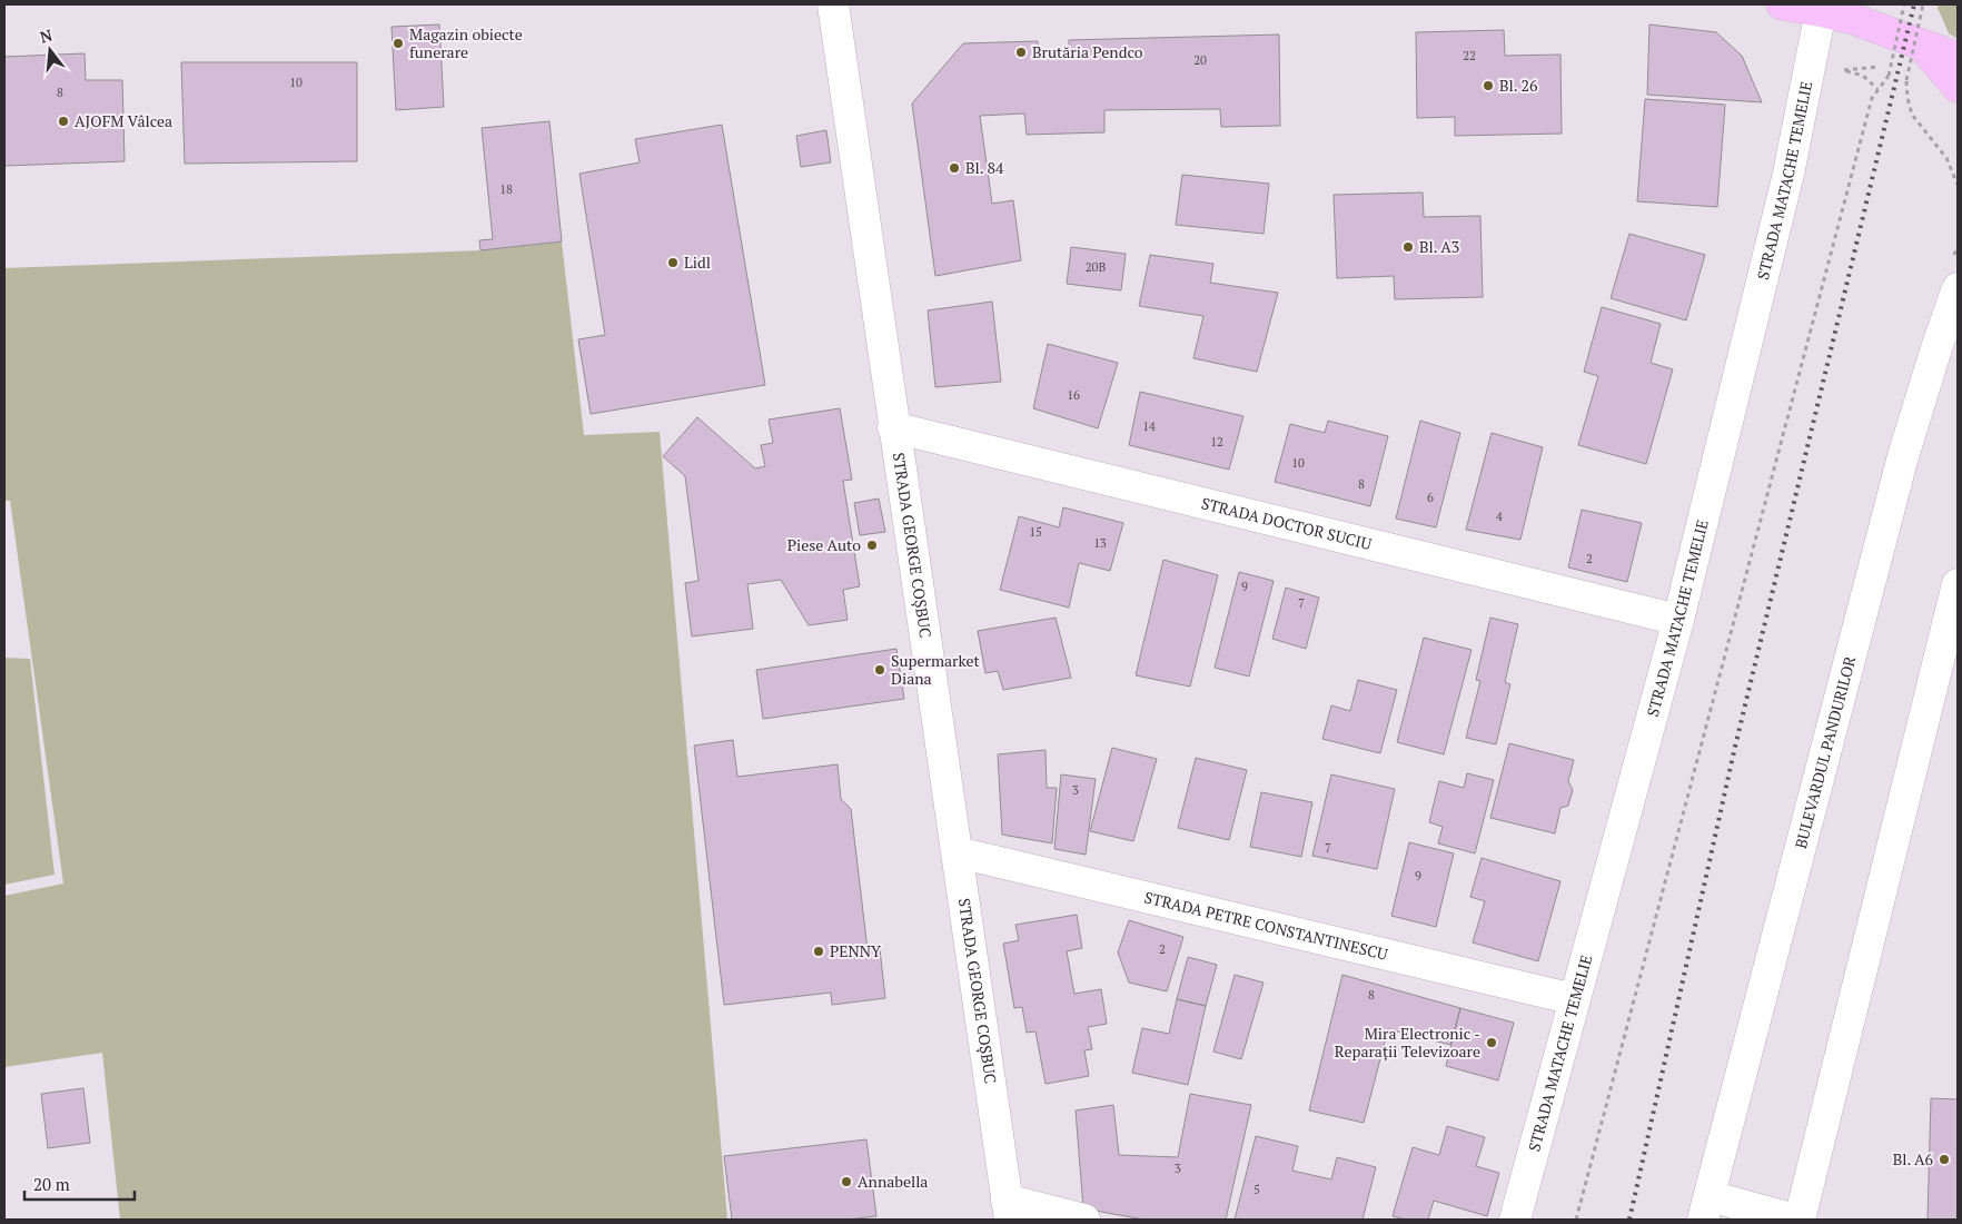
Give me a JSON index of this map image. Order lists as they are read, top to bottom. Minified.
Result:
{"streets":{"street":["STRADA MATACHE TEMELIE","STRADA DOCTOR SUCIU","STRADA GEORGE COȘBUC","BULEVARDUL PANDURILOR","STRADA PETRE CONSTANTINESCU"]},"crossings":[["STRADA MATACHE TEMELIE","STRADA DOCTOR SUCIU"],["STRADA MATACHE TEMELIE","STRADA PETRE CONSTANTINESCU"],["STRADA DOCTOR SUCIU","STRADA GEORGE COȘBUC"],["STRADA GEORGE COȘBUC","STRADA PETRE CONSTANTINESCU"]],"places":["Magazin obiecte funerare","Brutăria Pendco","Bl. 26","AJOFM Vâlcea","Bl. 84","Bl. A3","Lidl","Piese Auto","Supermarket Diana","PENNY","Mira Electronic - Reparații Televizoare","Bl. A6","Annabella"],"house_numbers":["22","20","10","8","18","20B","16","14","12","10","8","6","4","15","13","2","9","7","3","7","9","2","8","3","5"],"scale_bar":"20 m","north":"top"}
